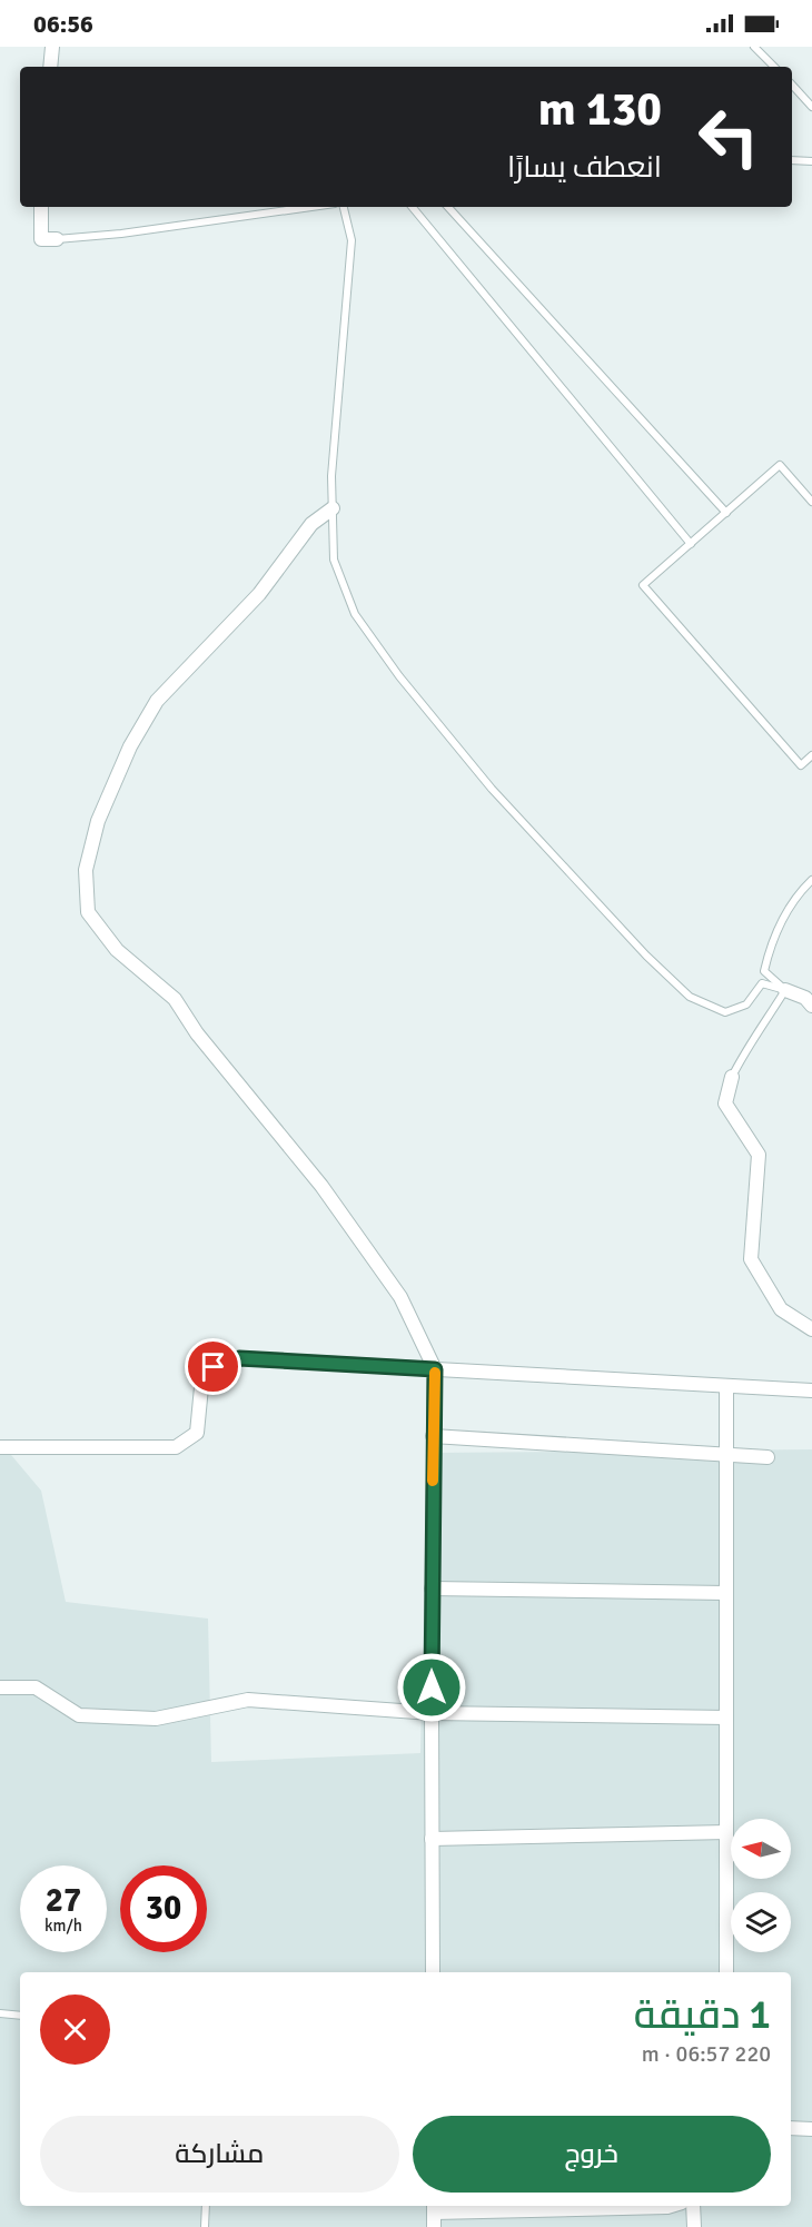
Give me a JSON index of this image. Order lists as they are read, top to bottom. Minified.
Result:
{"north":"left","page":{"status":"06:56","turn":["130 m","انعطف يسارًا"],"speed":"27 km/h","limit":"30","heading":["1 دقيقة","220 m · 06:57"],"buttons":["خروج","مشاركة"]}}
